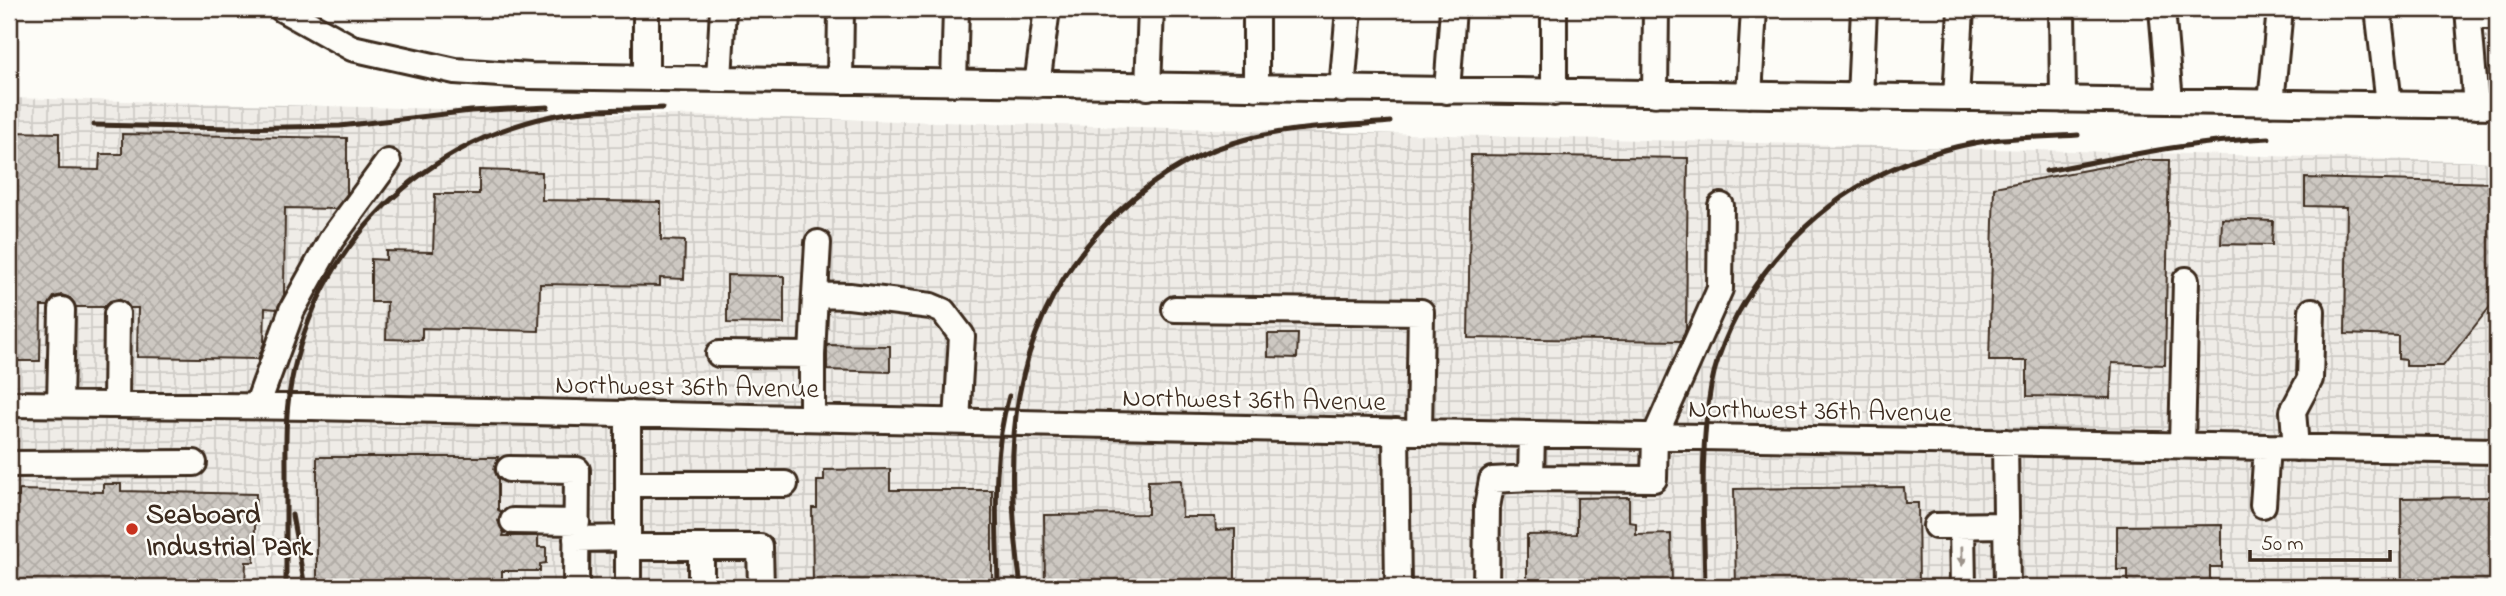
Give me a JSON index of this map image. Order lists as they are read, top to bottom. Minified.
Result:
{"streets":{"street":["Northwest 36th Avenue"]},"places":["Seaboard Industrial Park"],"scale_bar":"50 m"}
